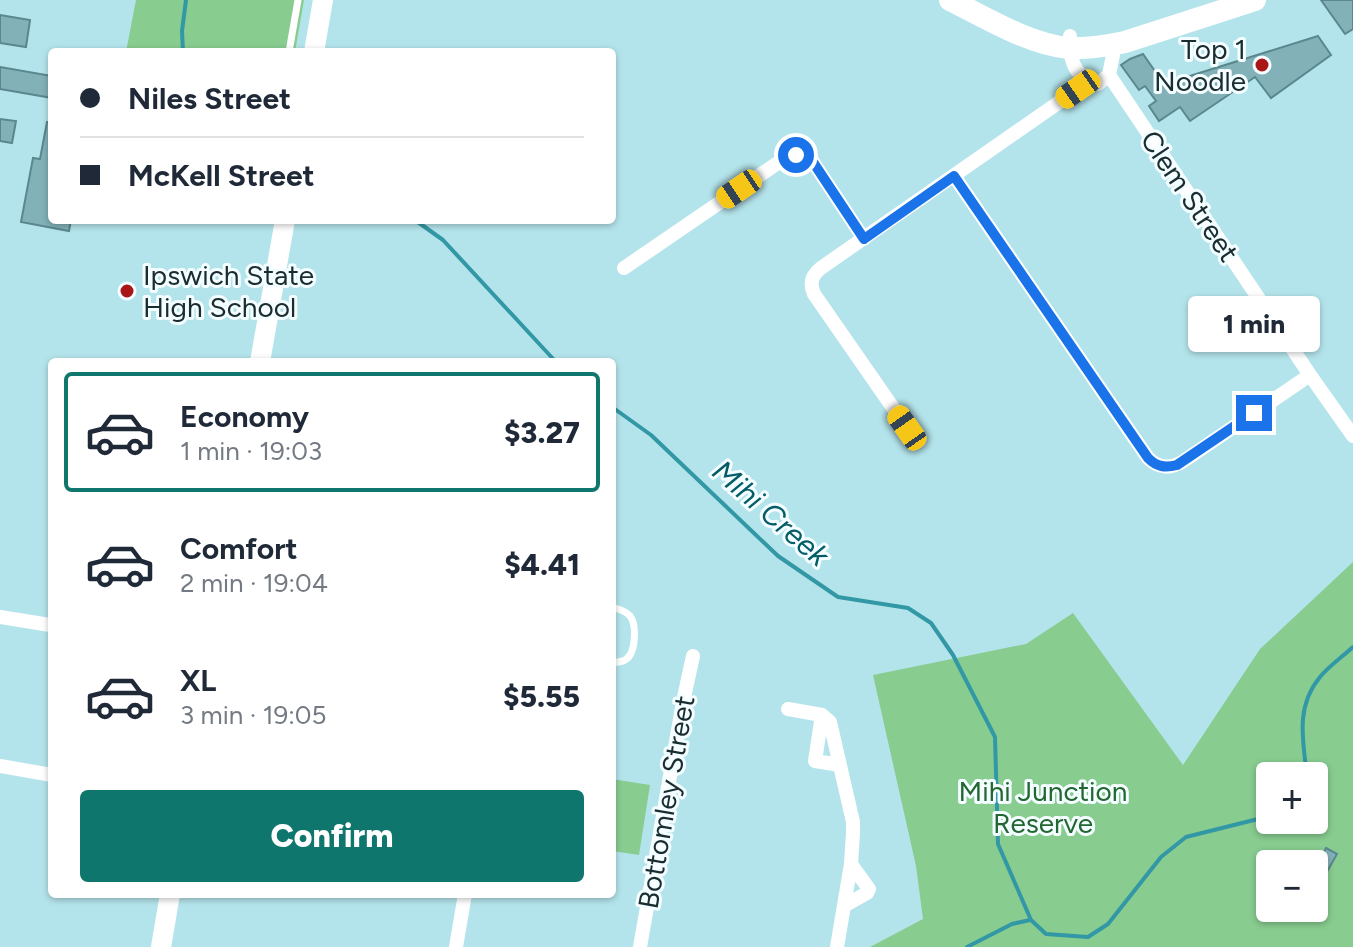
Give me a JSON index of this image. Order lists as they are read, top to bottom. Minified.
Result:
{"streets":{"street":["Clem Street","Bottomley Street"]},"water":["Mihi Creek"],"parks":["Mihi Junction Reserve"],"places":["Top 1 Noodle","Ipswich State High School"],"page":{"banner":["Niles Street","McKell Street"],"bubble":"1 min","list":[{"name":"Economy","note":"1 min · 19:03","value":"$3.27"},{"name":"Comfort","note":"2 min · 19:04","value":"$4.41"},{"name":"XL","note":"3 min · 19:05","value":"$5.55"}],"map_buttons":["+","−"],"buttons":"Confirm"}}
